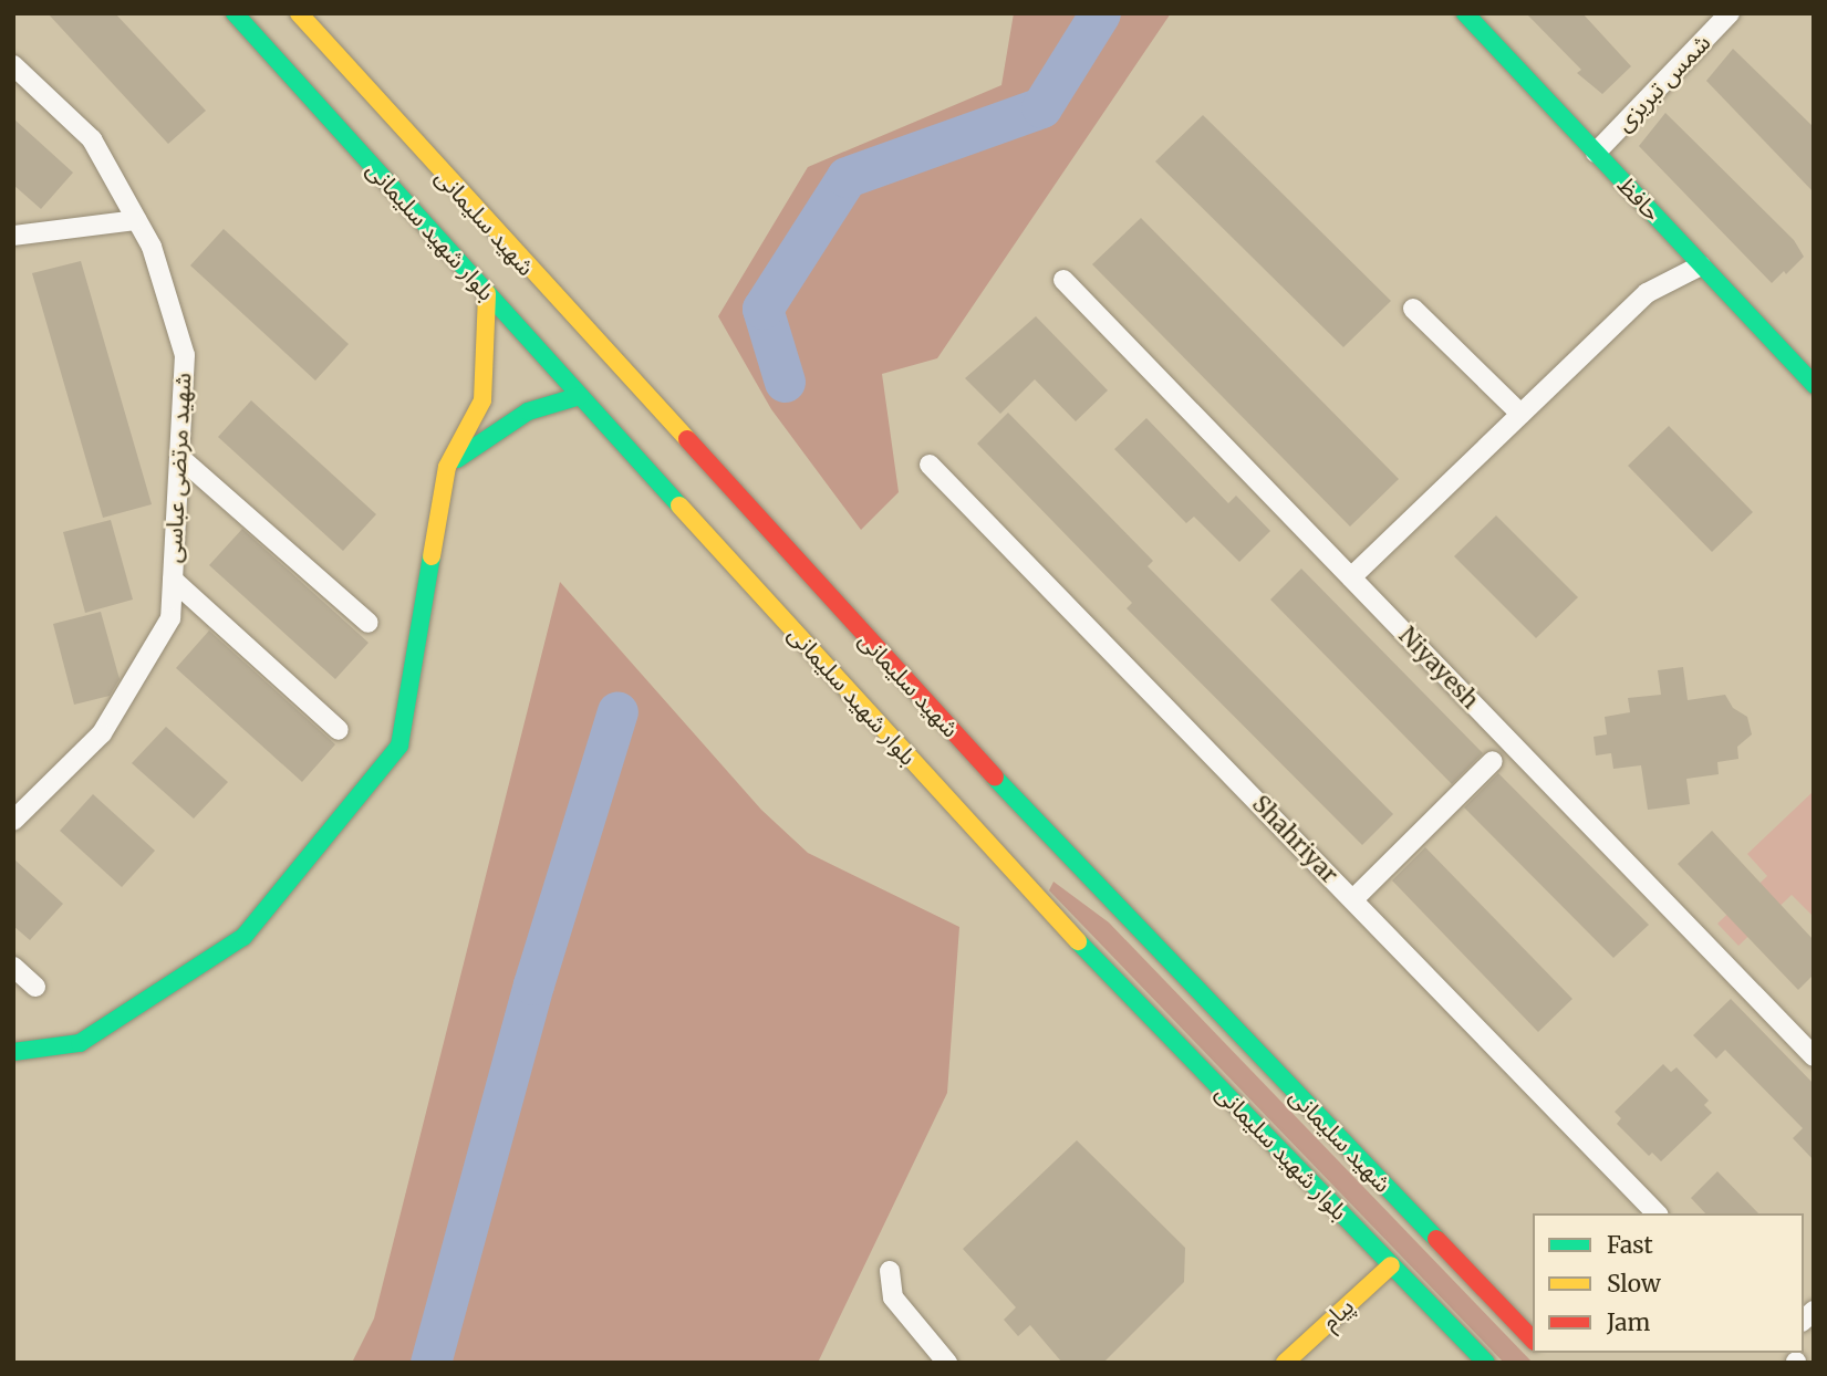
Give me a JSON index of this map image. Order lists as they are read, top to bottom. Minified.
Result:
{"streets":{"main road":["حافظ","شهید سلیمانی","بلوار شهید سلیمانی","پیام"],"street":["شمس تبریزی","شهید مرتضی عباسی","Niyayesh","Shahriyar"]},"crossings":[["شمس تبریزی","حافظ"],["بلوار شهید سلیمانی","پیام"]],"legend":["Fast","Slow","Jam"]}
